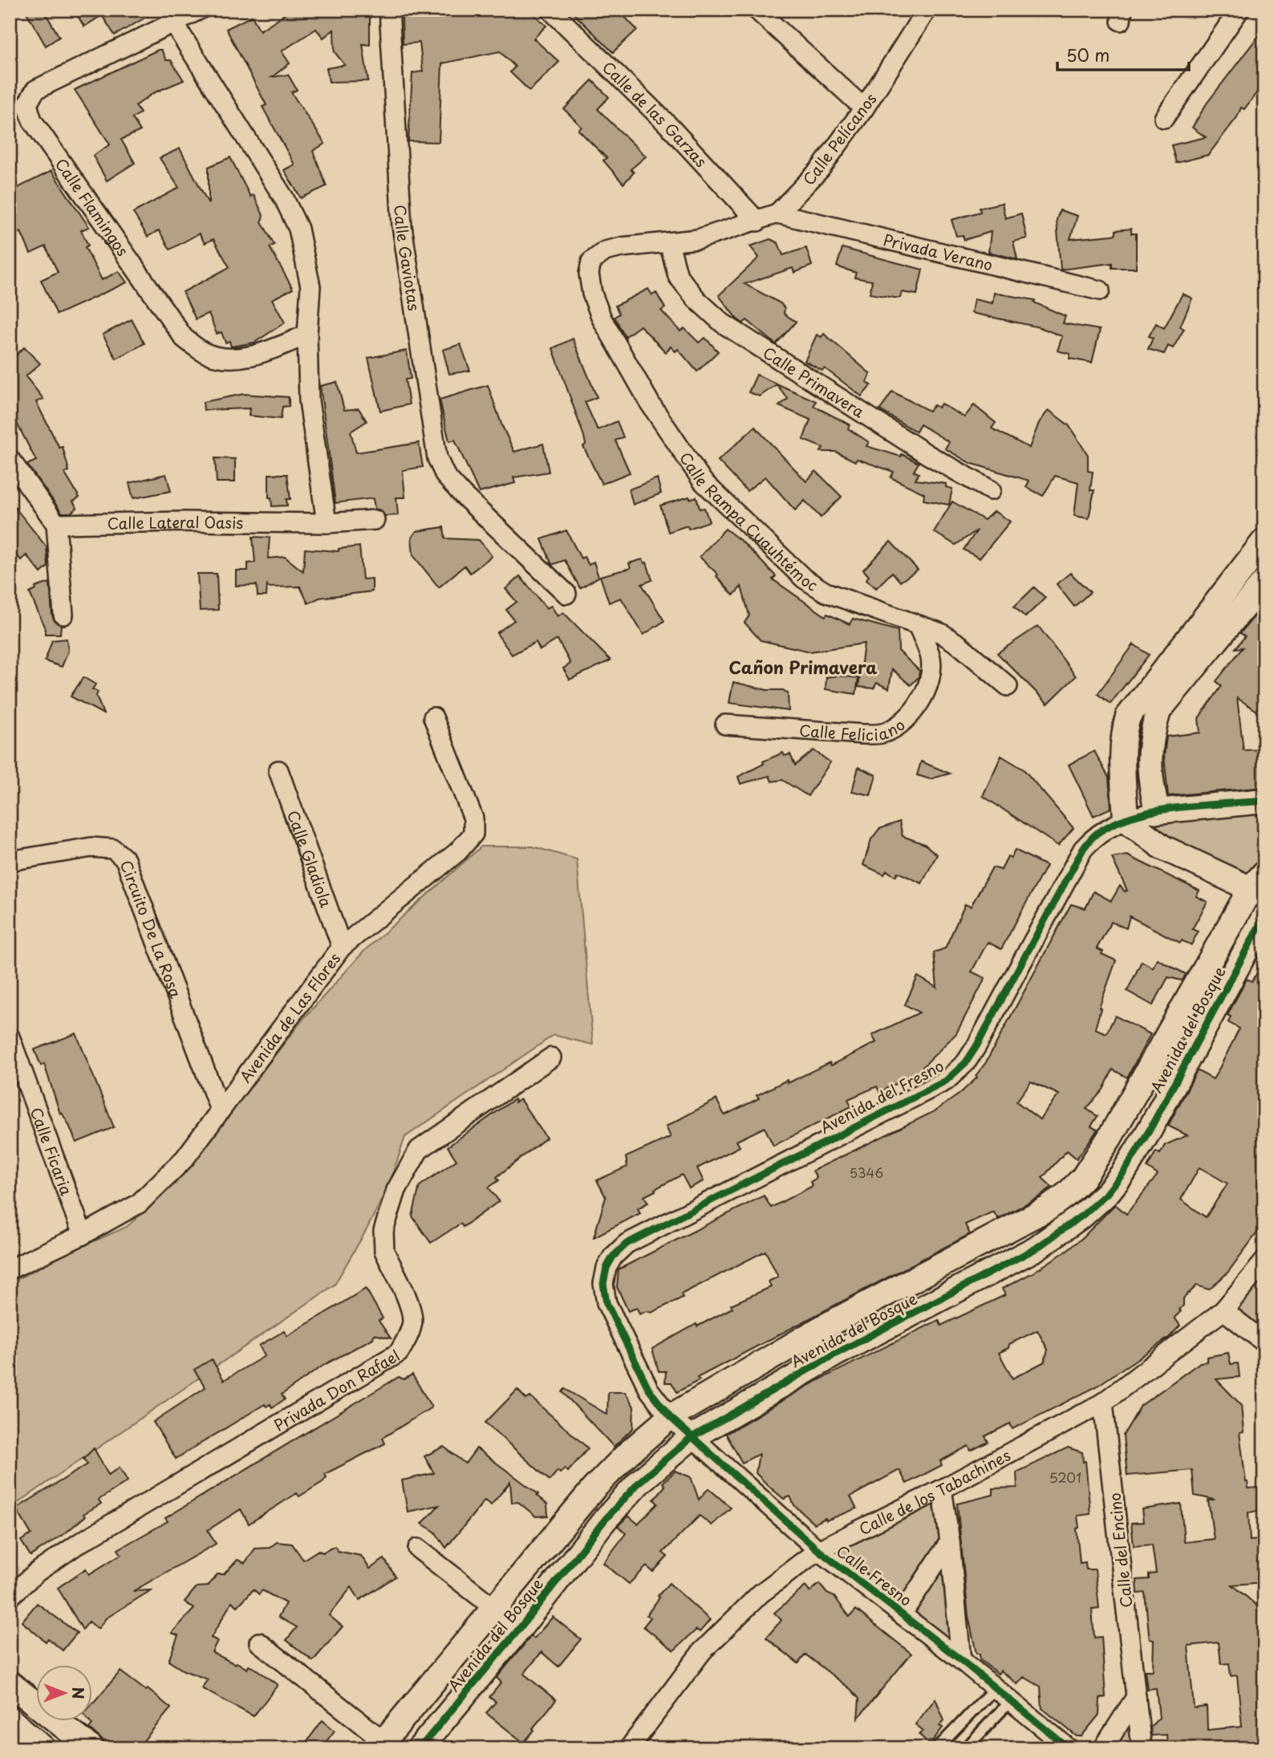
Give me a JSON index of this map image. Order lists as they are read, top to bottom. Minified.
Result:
{"streets":{"street":["Calle de las Garzas","Calle Pelícanos","Calle Flamingos","Privada Verano","Calle Gaviotas","Calle Primavera","Calle Rampa Cuauhtémoc","Calle Lateral Oasis","Calle Feliciano","Calle Gladiola","Circuito De La Rosa","Avenida de Las Flores","Avenida del Bosque","Avenida del Fresno","Calle Ficaria","Privada Don Rafael","Calle de los Tabachines","Calle del Encino","Calle Fresno"]},"crossings":[["Calle de las Garzas","Calle Pelícanos"],["Calle Pelícanos","Privada Verano"],["Calle Pelícanos","Calle Primavera"],["Calle Pelícanos","Calle Rampa Cuauhtémoc"],["Calle Rampa Cuauhtémoc","Calle Feliciano"],["Calle Gladiola","Avenida de Las Flores"],["Circuito De La Rosa","Avenida de Las Flores"],["Avenida de Las Flores","Calle Ficaria"],["Avenida del Bosque","Avenida del Fresno"],["Avenida del Bosque","Calle Fresno"],["Avenida del Fresno","Calle Fresno"],["Calle de los Tabachines","Calle del Encino"],["Calle de los Tabachines","Calle Fresno"]],"districts":["Cañon Primavera"],"house_numbers":["5346","5201"],"scale_bar":"50 m","north":"right"}
